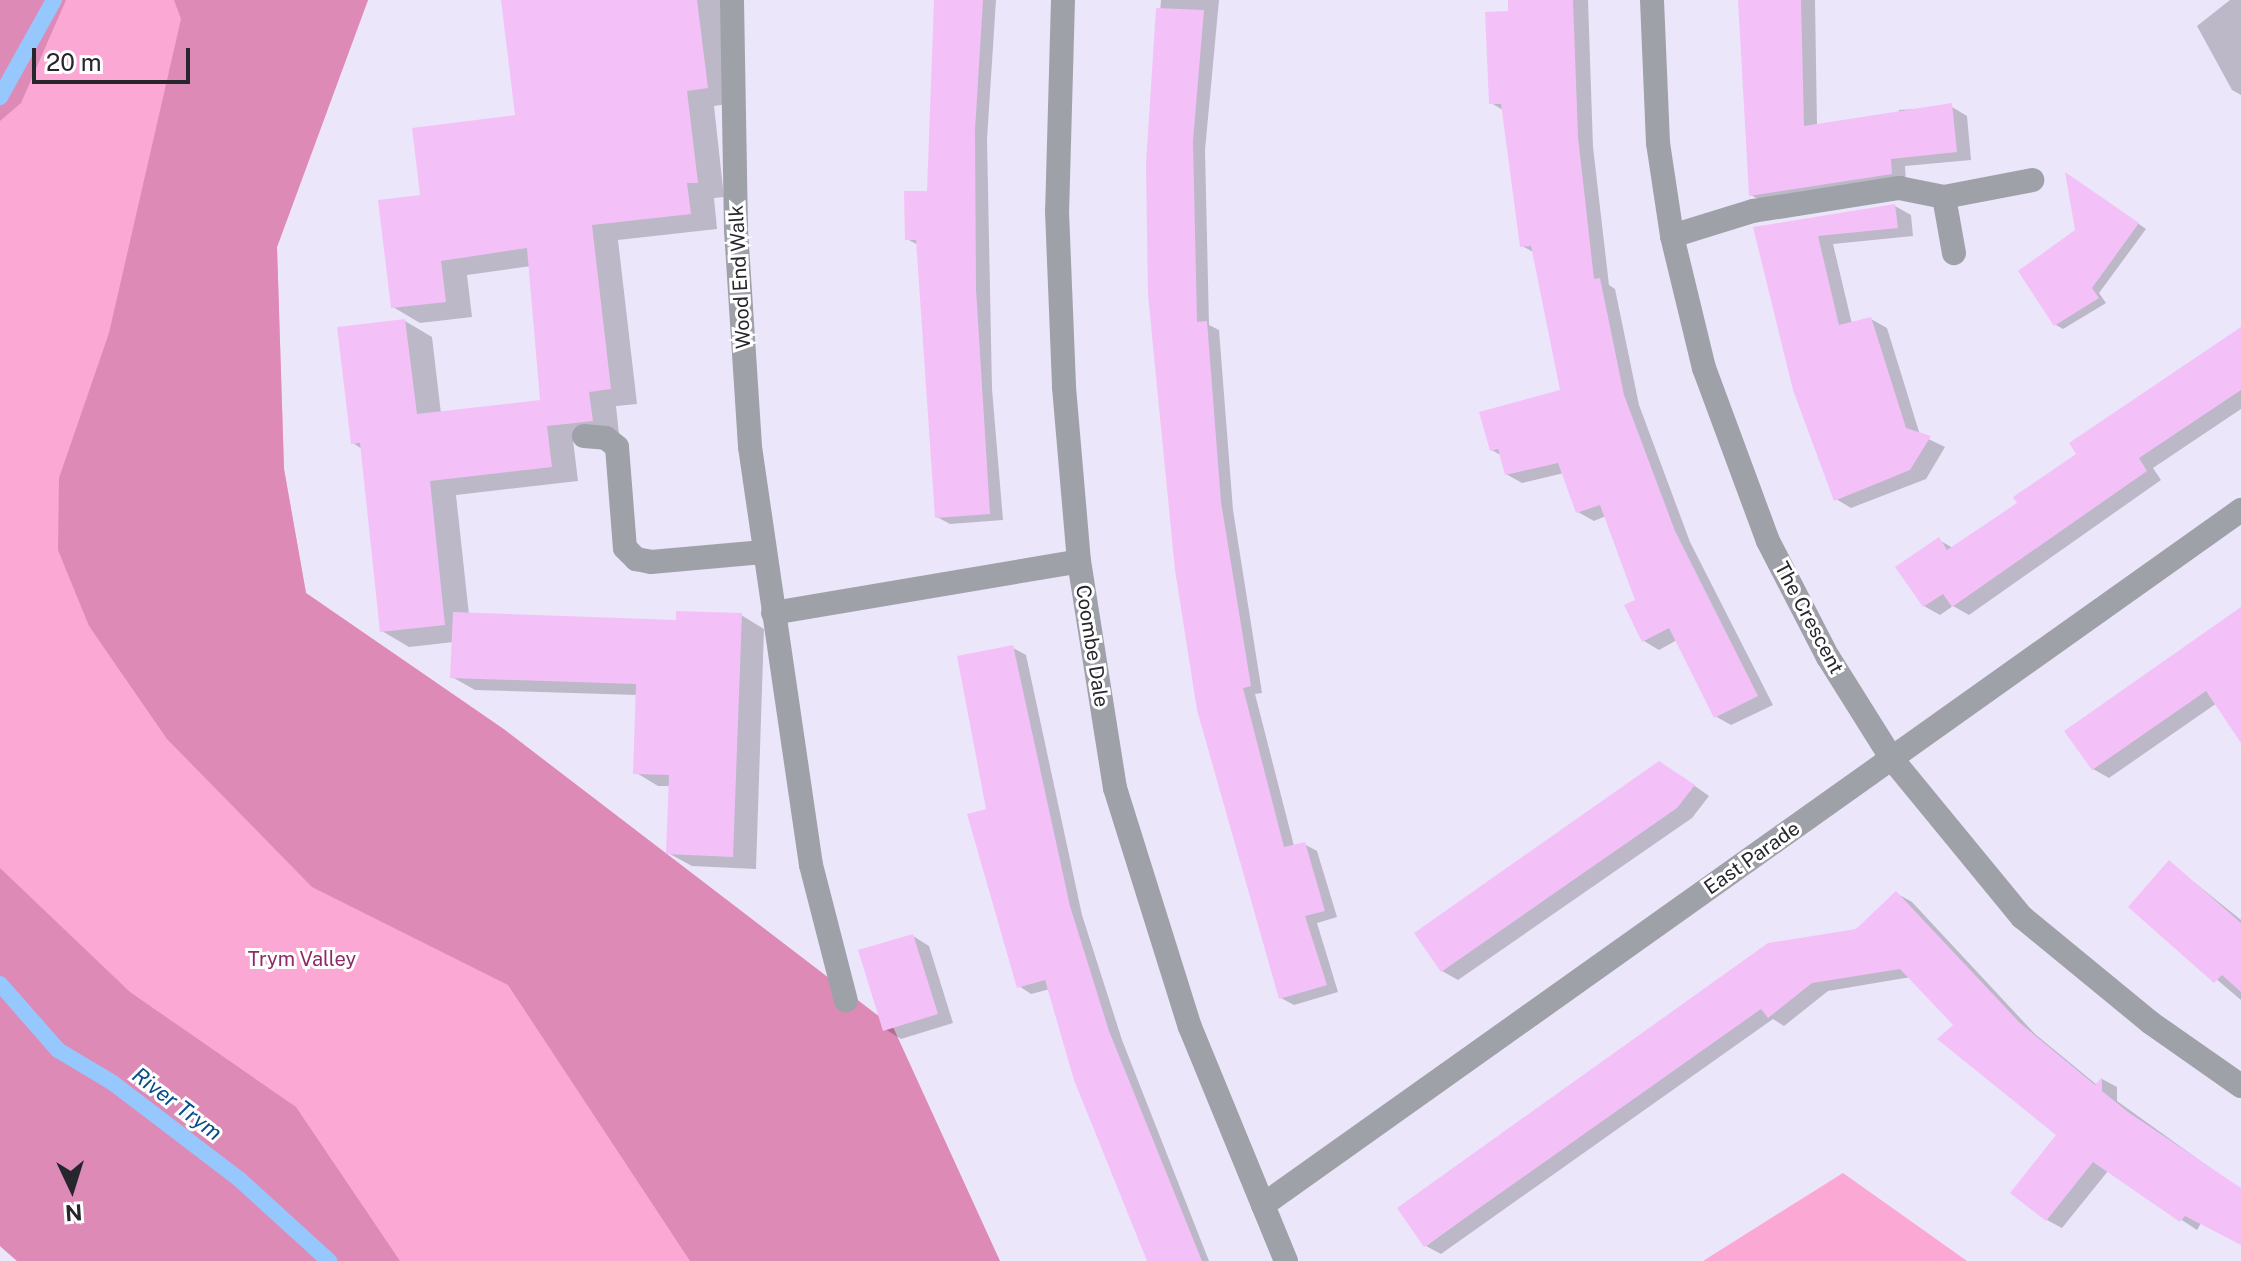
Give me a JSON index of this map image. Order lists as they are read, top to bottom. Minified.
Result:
{"streets":{"street":["Wood End Walk","The Crescent","Coombe Dale","East Parade"]},"crossings":[["The Crescent","East Parade"],["Coombe Dale","East Parade"]],"water":["River Trym"],"parks":["Trym Valley"],"scale_bar":"20 m","north":"bottom"}
